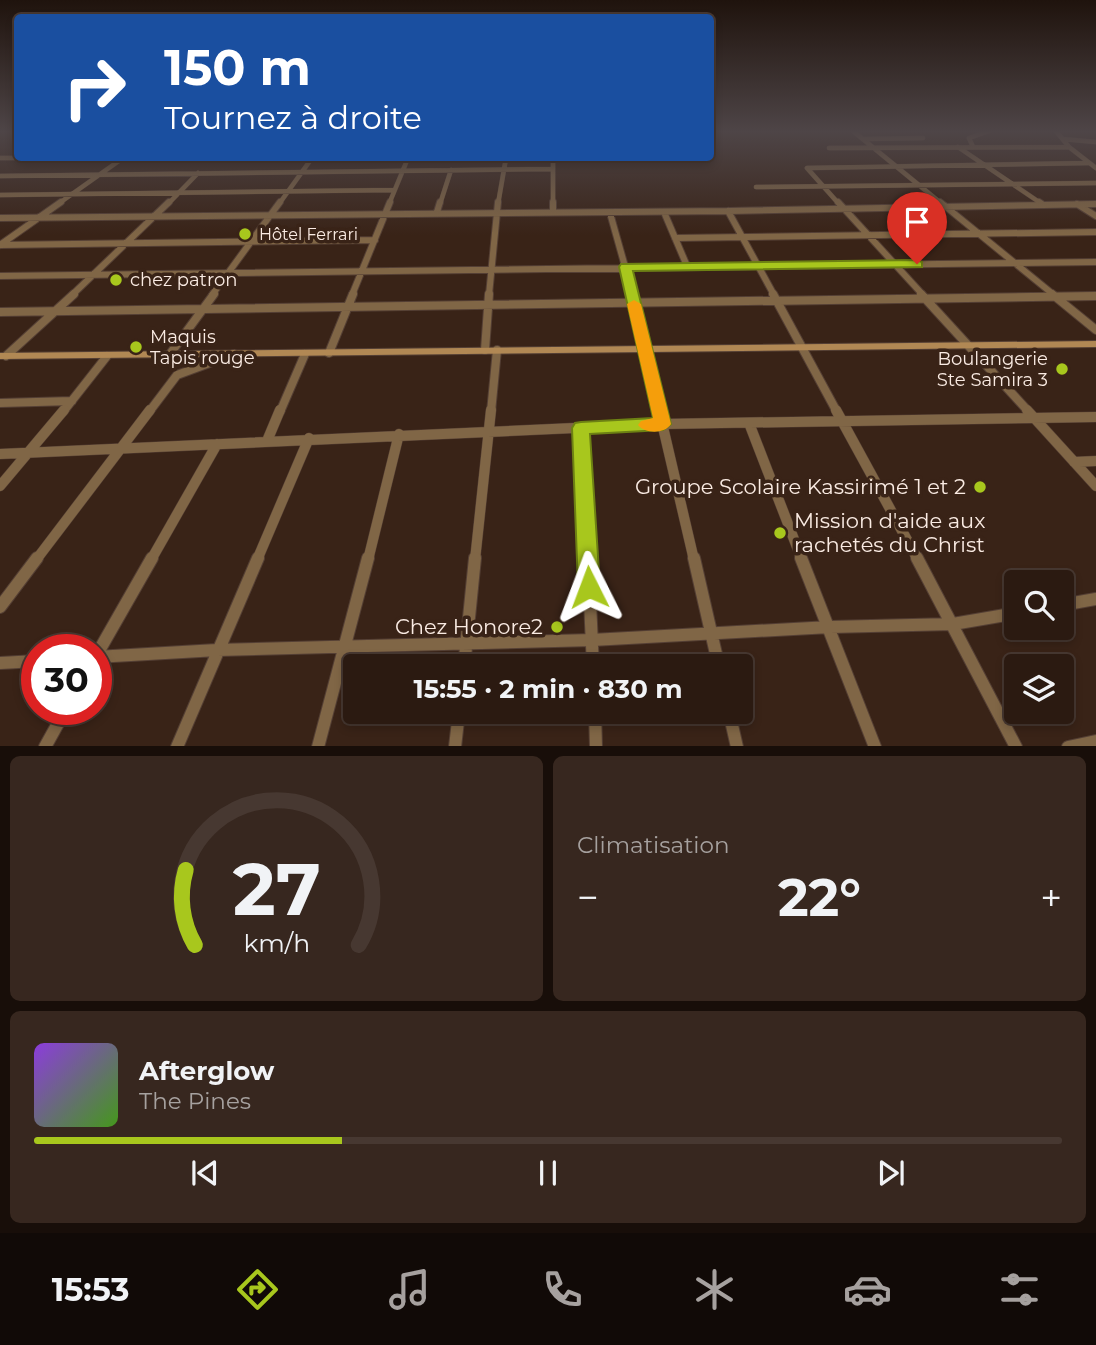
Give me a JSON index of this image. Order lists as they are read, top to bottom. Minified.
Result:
{"places":["Hôtel Ferrari","chez patron","Maquis Tapis rouge","Boulangerie Ste Samira 3","Groupe Scolaire Kassirimé 1 et 2","Mission d'aide aux rachetés du Christ","Chez Honore2"],"page":{"turn":["150 m","Tournez à droite"],"limit":"30","trip":"15:55 · 2 min · 830 m","tile":"Climatisation","heat":["−","22°","+"],"song":["Afterglow","The Pines"],"tabs":"15:53","gauge":["27","km/h"]}}
